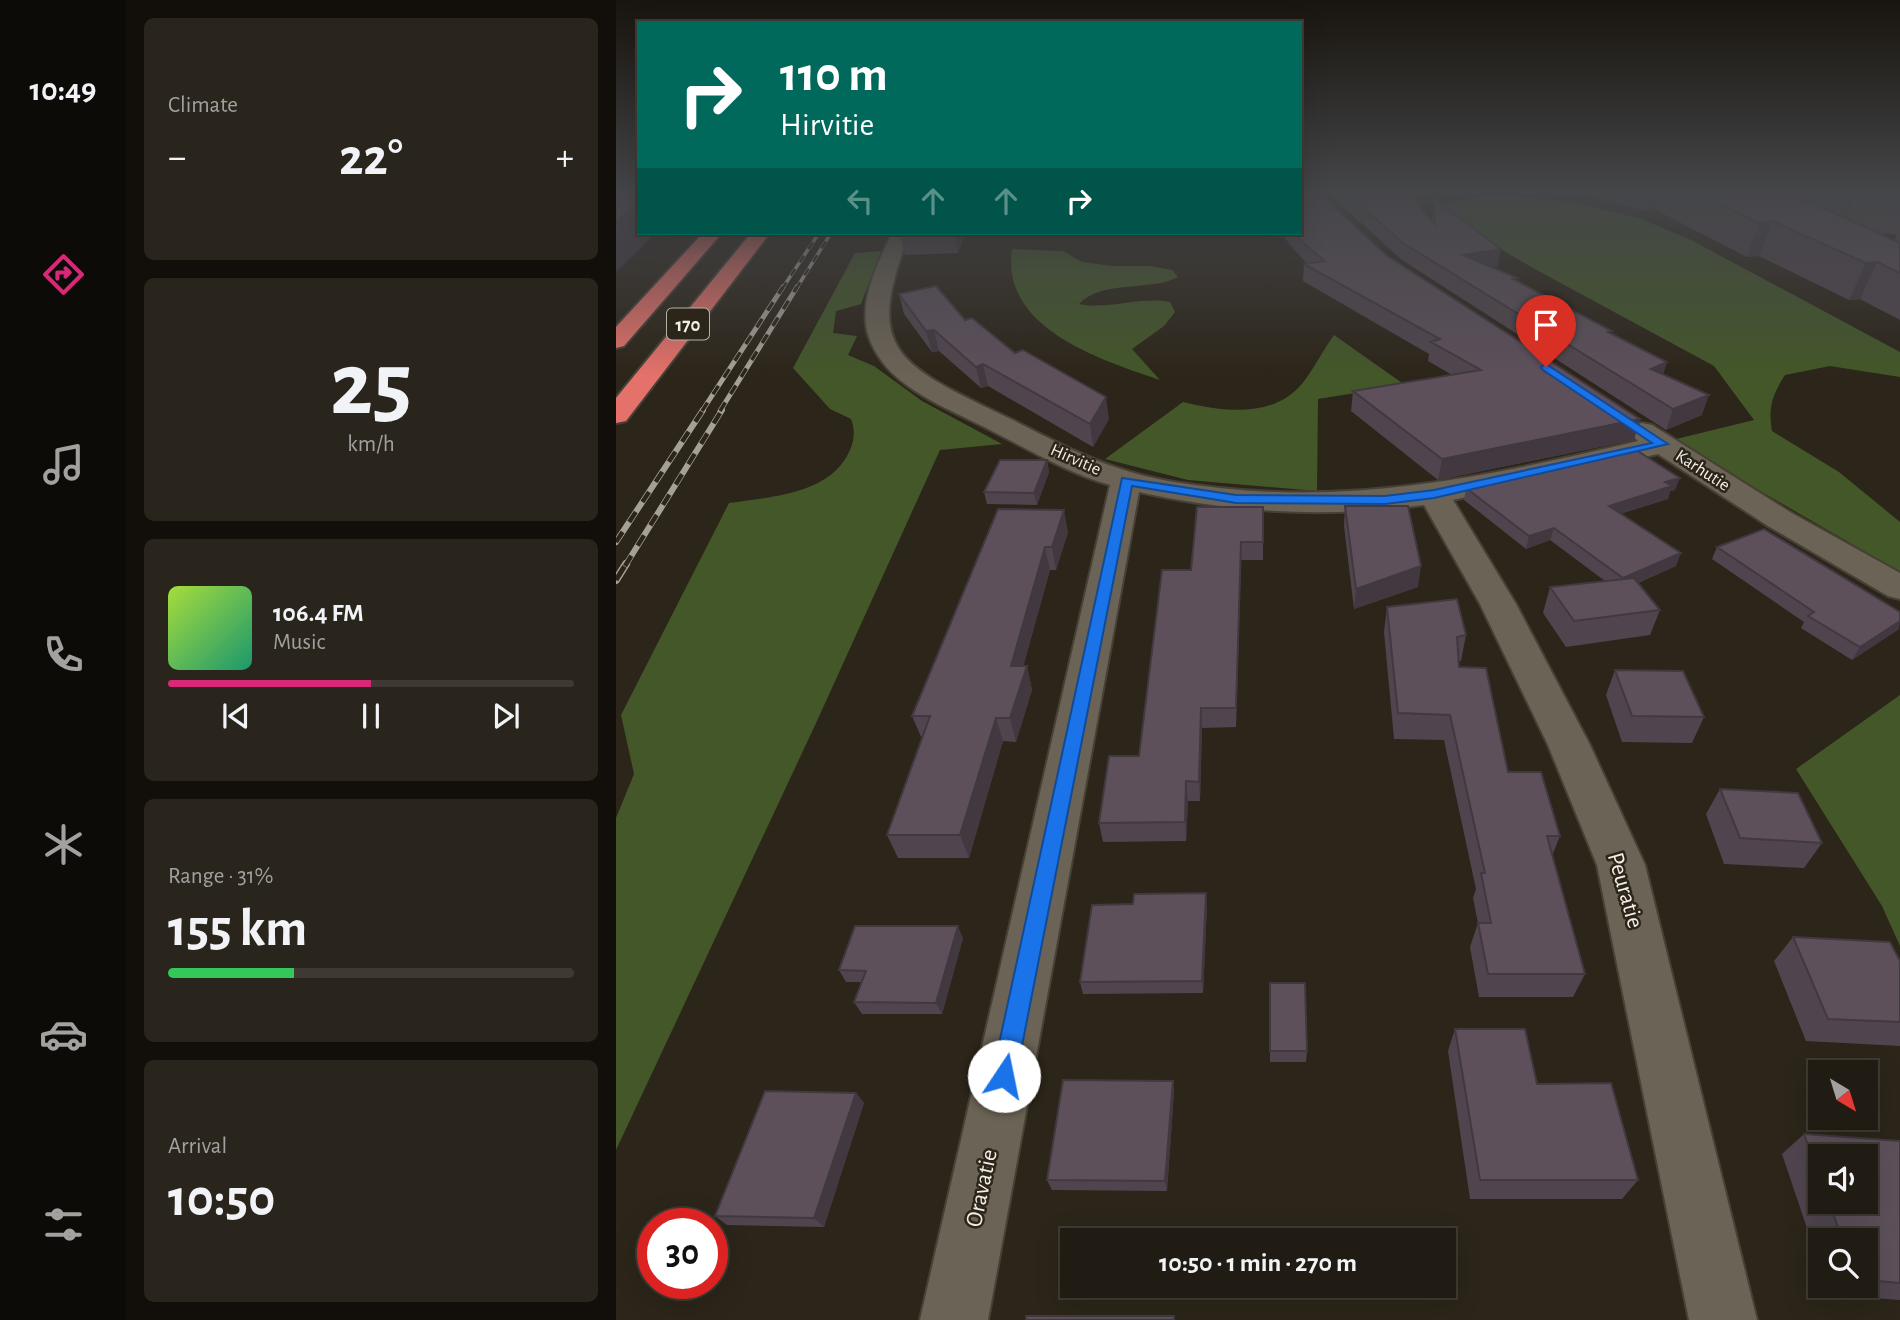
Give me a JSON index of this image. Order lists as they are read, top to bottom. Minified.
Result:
{"streets":{"highway":["170"],"street":["Hirvitie","Karhutie","Peuratie","Oravatie"]},"crossings":[["Hirvitie","Karhutie"],["Hirvitie","Peuratie"],["Hirvitie","Oravatie"]],"north":"bottom right","page":{"tabs":"10:49","tile":["Climate",["25","km/h"],["Range · 31%","155 km"],["Arrival","10:50"]],"turn":["110 m","Hirvitie"],"heat":["−","22°","+"],"song":["106.4 FM","Music"],"limit":"30","trip":"10:50 · 1 min · 270 m"}}
